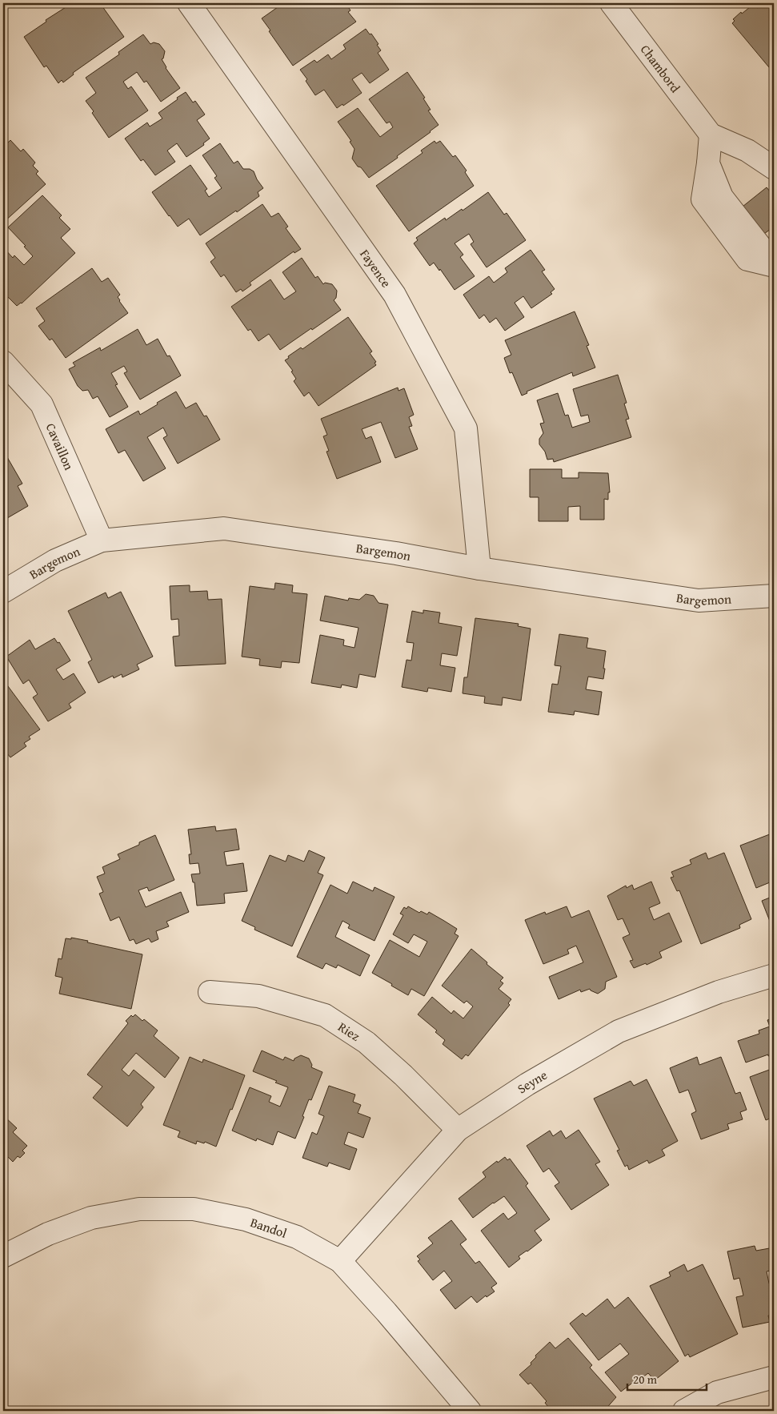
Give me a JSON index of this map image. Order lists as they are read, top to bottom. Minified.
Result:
{"streets":{"street":["Chambord","Fayence","Cavaillon","Bargemon","Riez","Seyne","Bandol"]},"crossings":[["Fayence","Bargemon"],["Cavaillon","Bargemon"],["Riez","Seyne"],["Seyne","Bandol"]],"scale_bar":"20 m"}
